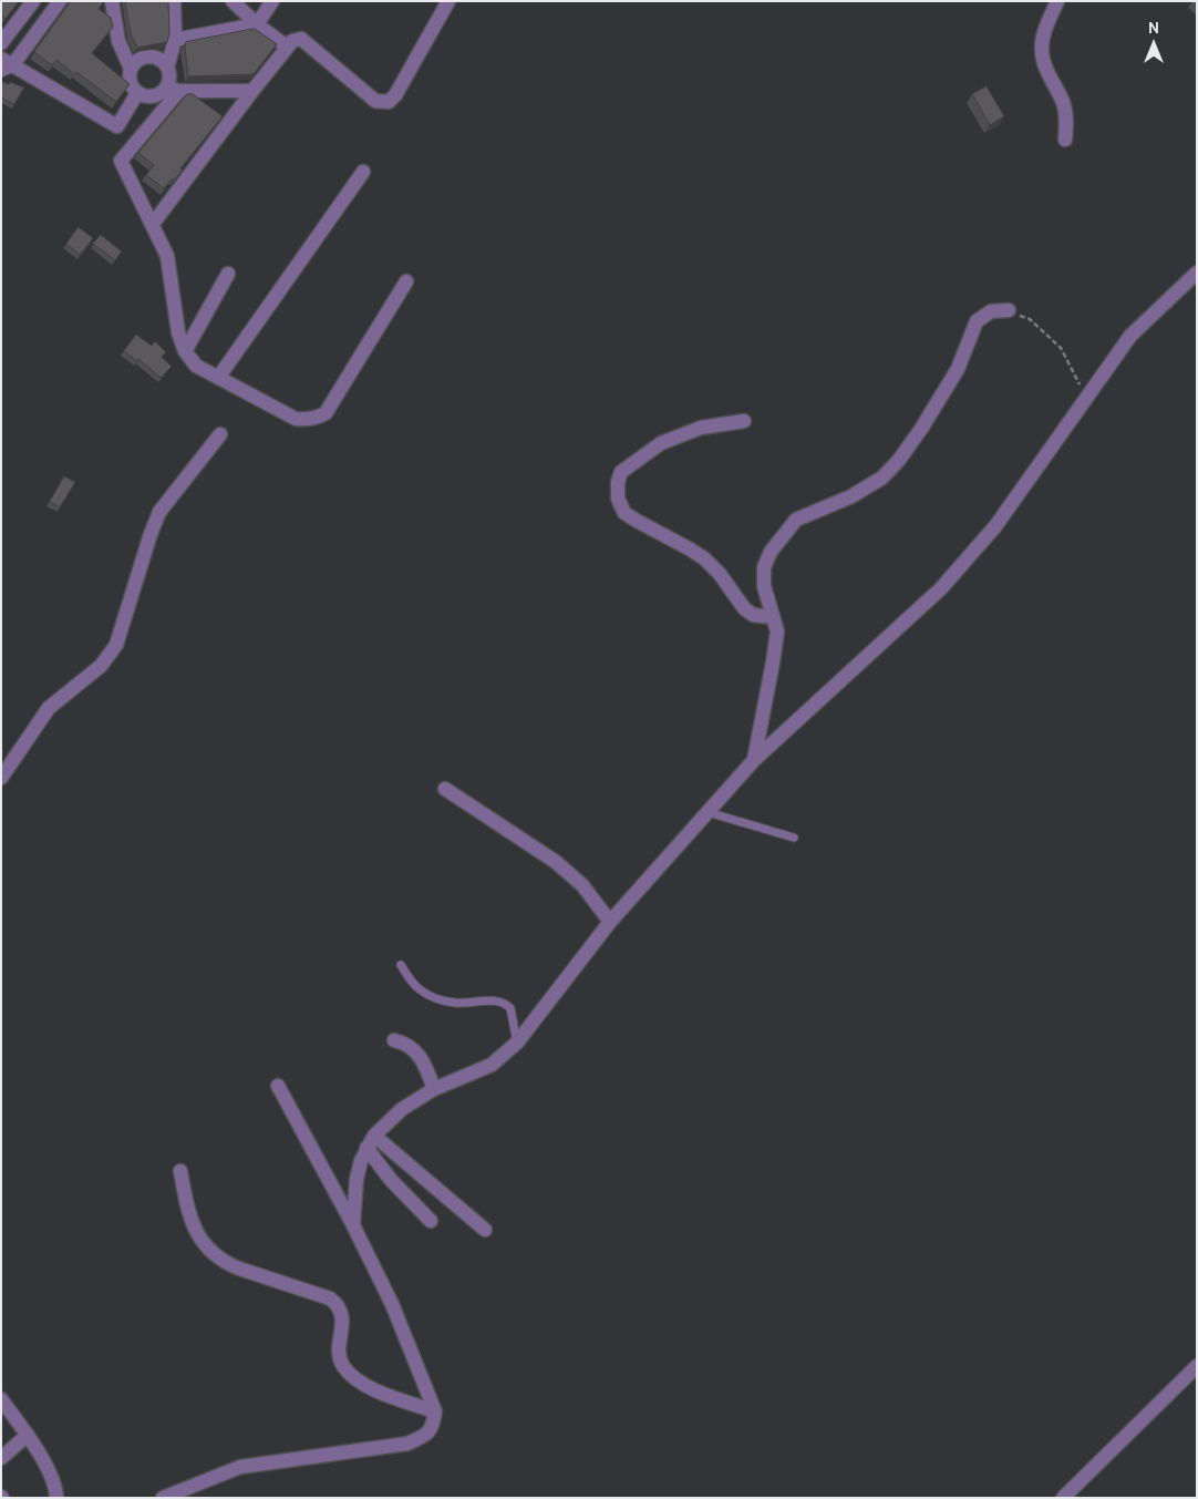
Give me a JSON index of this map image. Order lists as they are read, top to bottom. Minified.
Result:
{"north":"top"}
